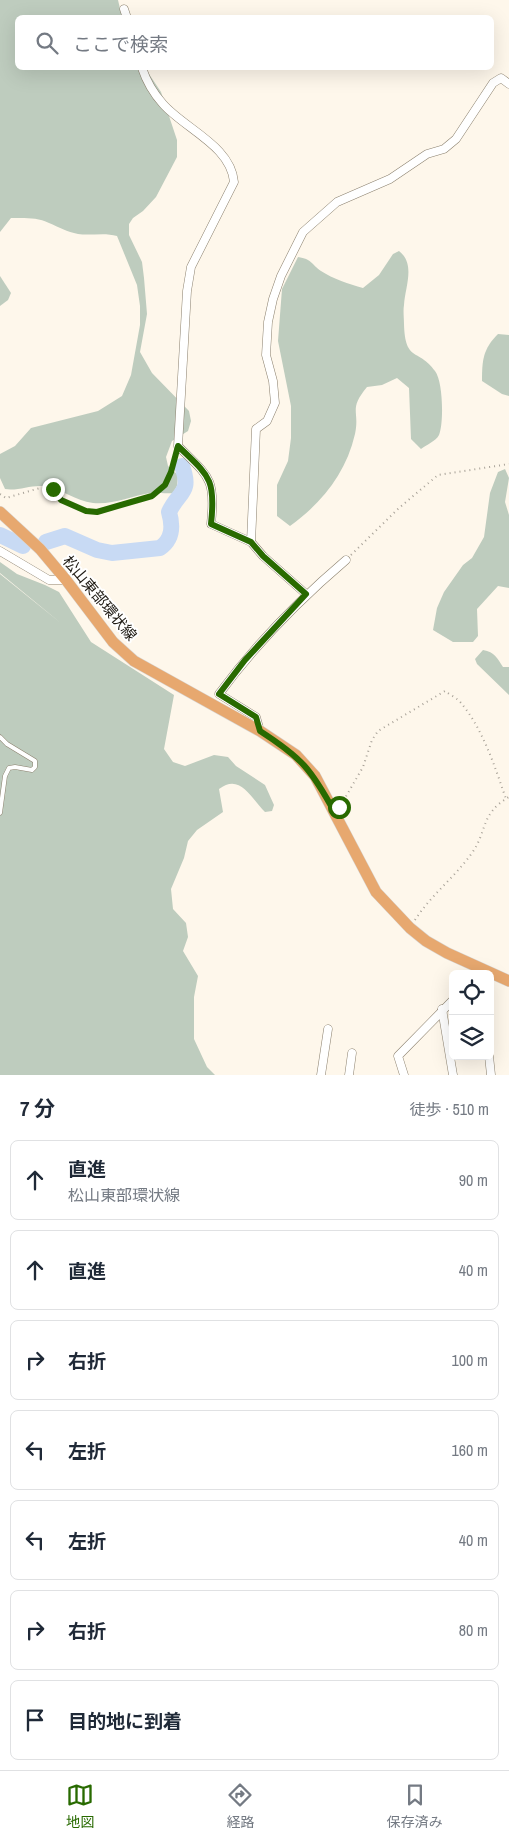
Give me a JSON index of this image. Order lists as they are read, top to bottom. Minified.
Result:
{"streets":{"main road":["松山東部環状線"]},"page":{"search":"ここで検索","heading":["7 分","徒歩 · 510 m"],"list":[["直進","松山東部環状線","90 m"],["直進","40 m"],["右折","100 m"],["左折","160 m"],["左折","40 m"],["右折","80 m"],"目的地に到着"],"nav":["地図","経路","保存済み"]}}
